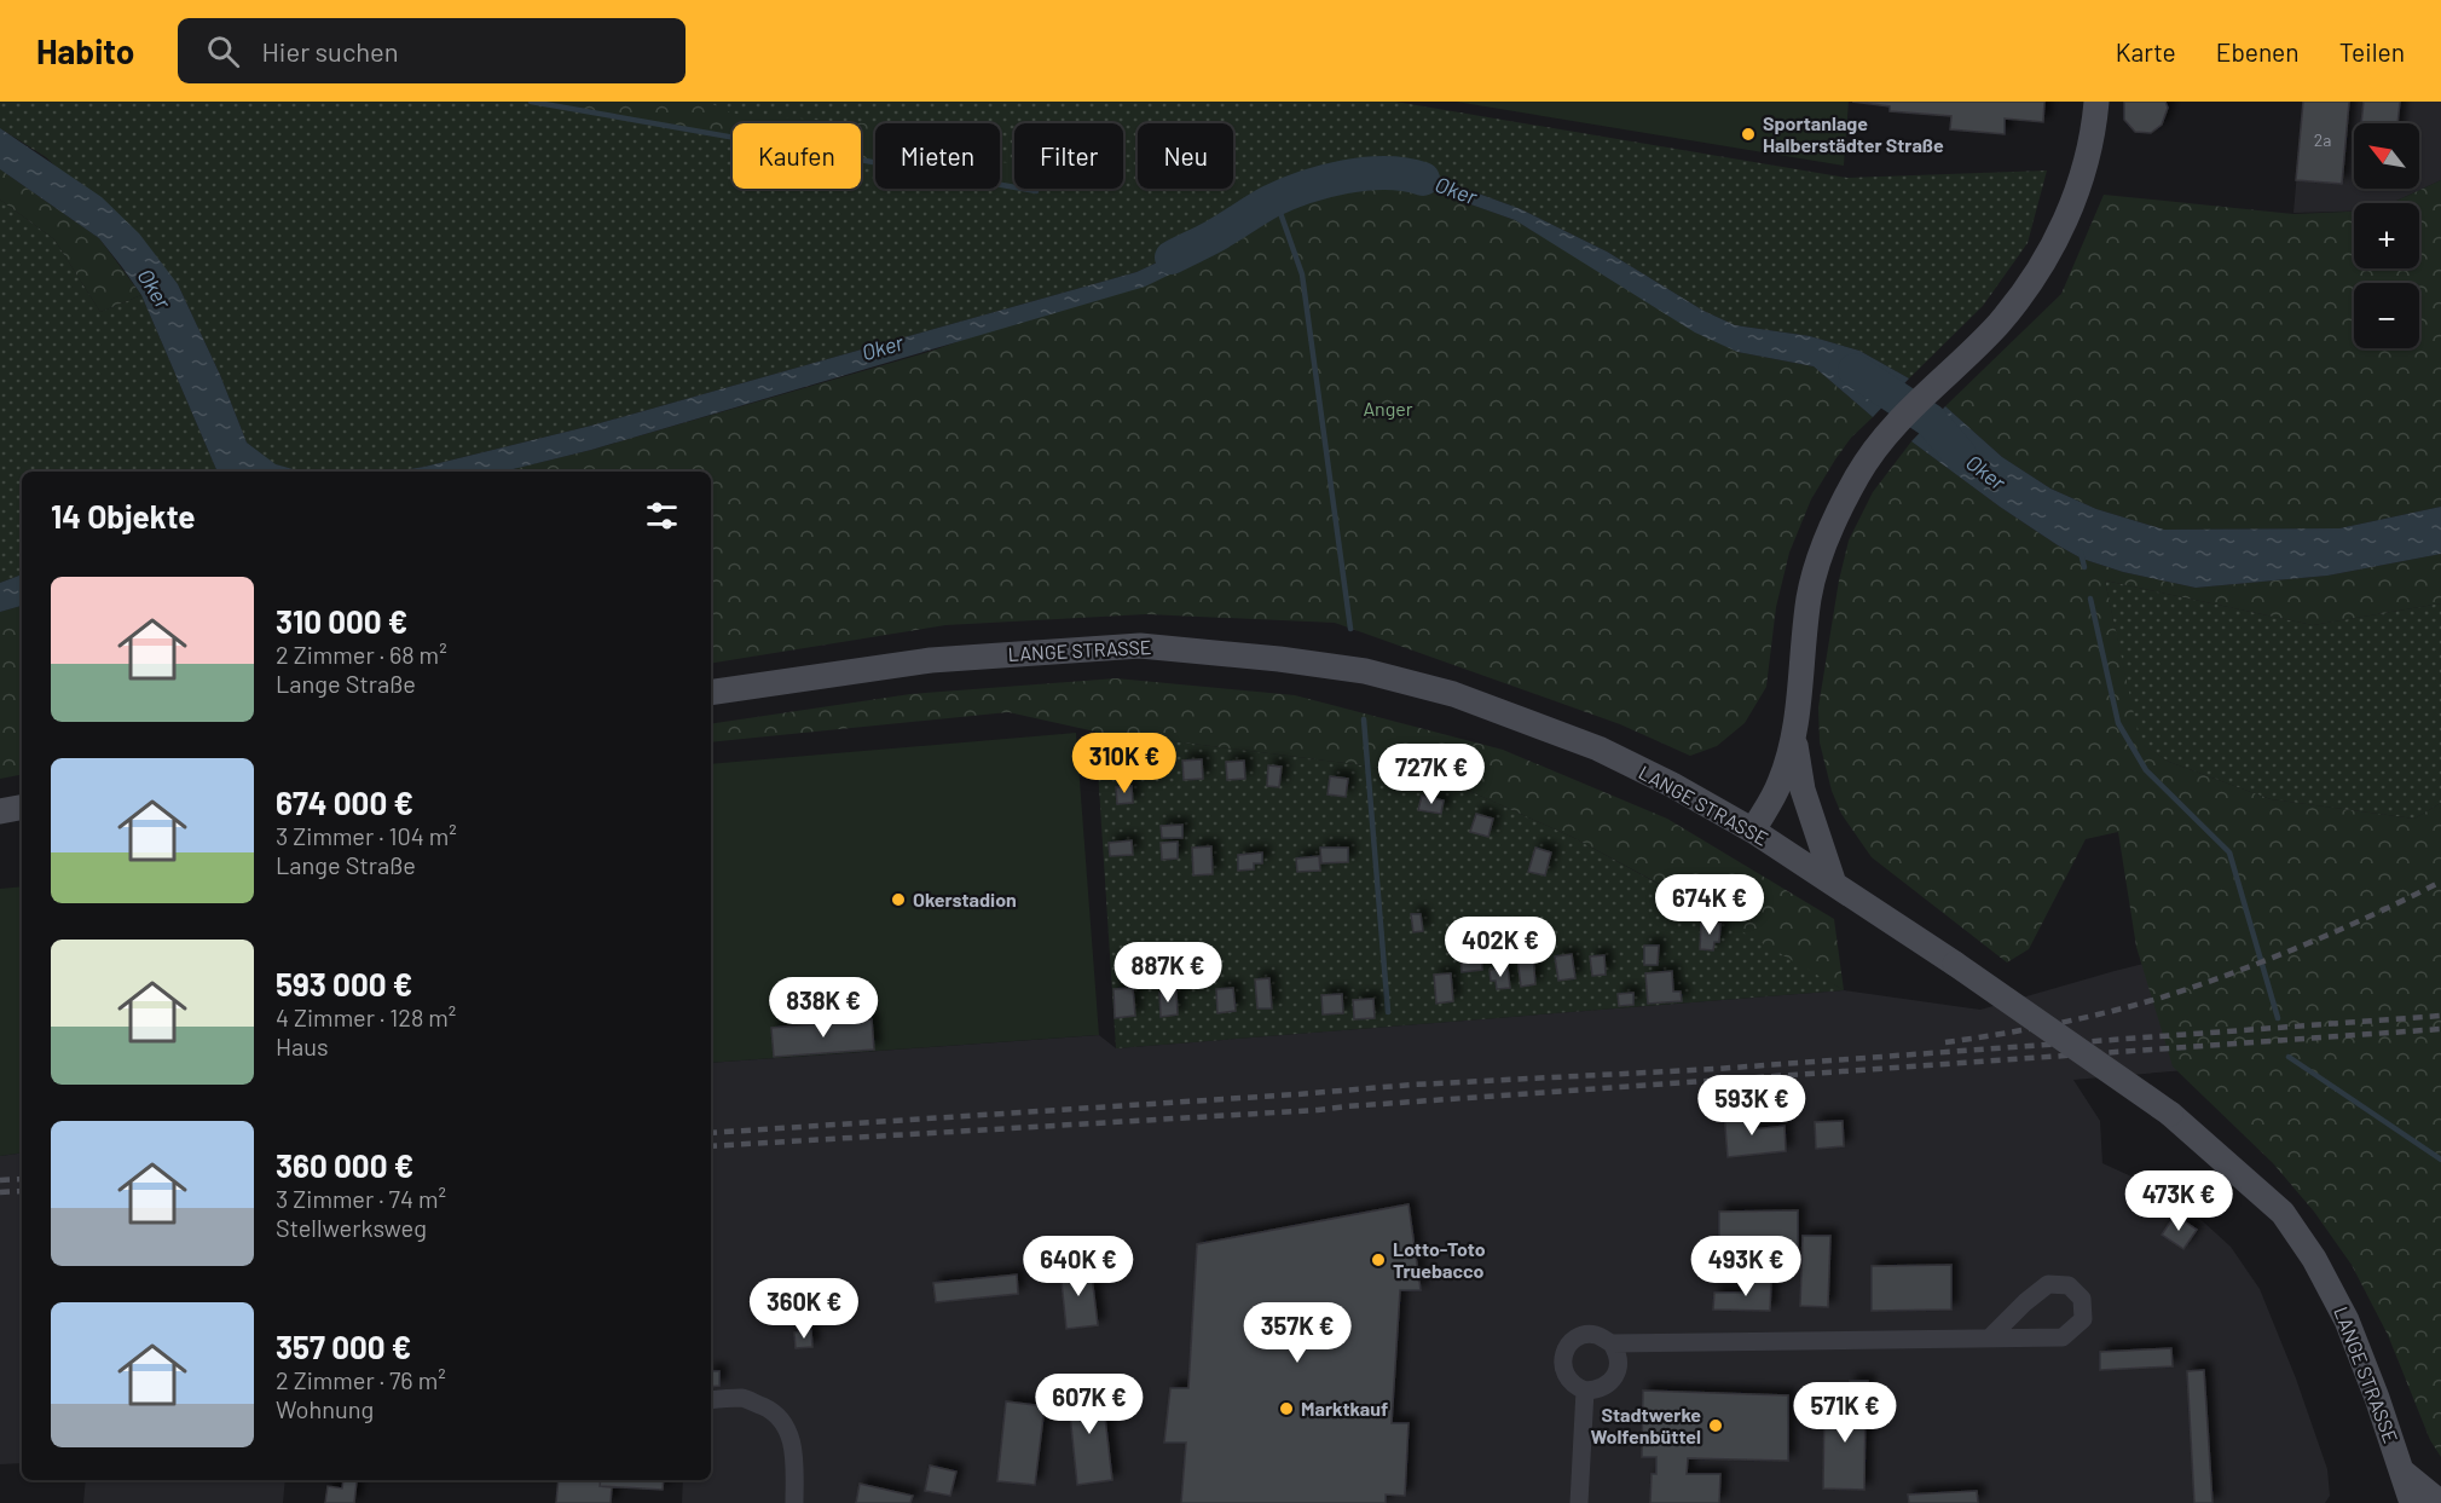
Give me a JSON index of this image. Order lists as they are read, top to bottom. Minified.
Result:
{"streets":{"main road":["LANGE STRASSE"]},"water":["Oker"],"parks":["Anger"],"places":["Sportanlage Halberstädter Straße","Okerstadion","Lotto-Toto Truebacco","Marktkauf","Stadtwerke Wolfenbüttel"],"house_numbers":["2a"],"north":"top left","page":{"header":"Habito","search":"Hier suchen","nav":["Karte","Ebenen","Teilen"],"map_buttons":["+","−"],"chip":["Kaufen","Mieten","Filter","Neu"],"heading":"14 Objekte","list":[{"name":"310 000 €","note":"2 Zimmer · 68 m² · Lange Straße"},{"name":"674 000 €","note":"3 Zimmer · 104 m² · Lange Straße"},{"name":"593 000 €","note":"4 Zimmer · 128 m² · Haus"},{"name":"360 000 €","note":"3 Zimmer · 74 m² · Stellwerksweg"},{"name":"357 000 €","note":"2 Zimmer · 76 m² · Wohnung"}],"price":["310K €","727K €","674K €","402K €","887K €","838K €","593K €","473K €","640K €","493K €","360K €","357K €","607K €","571K €"]}}
